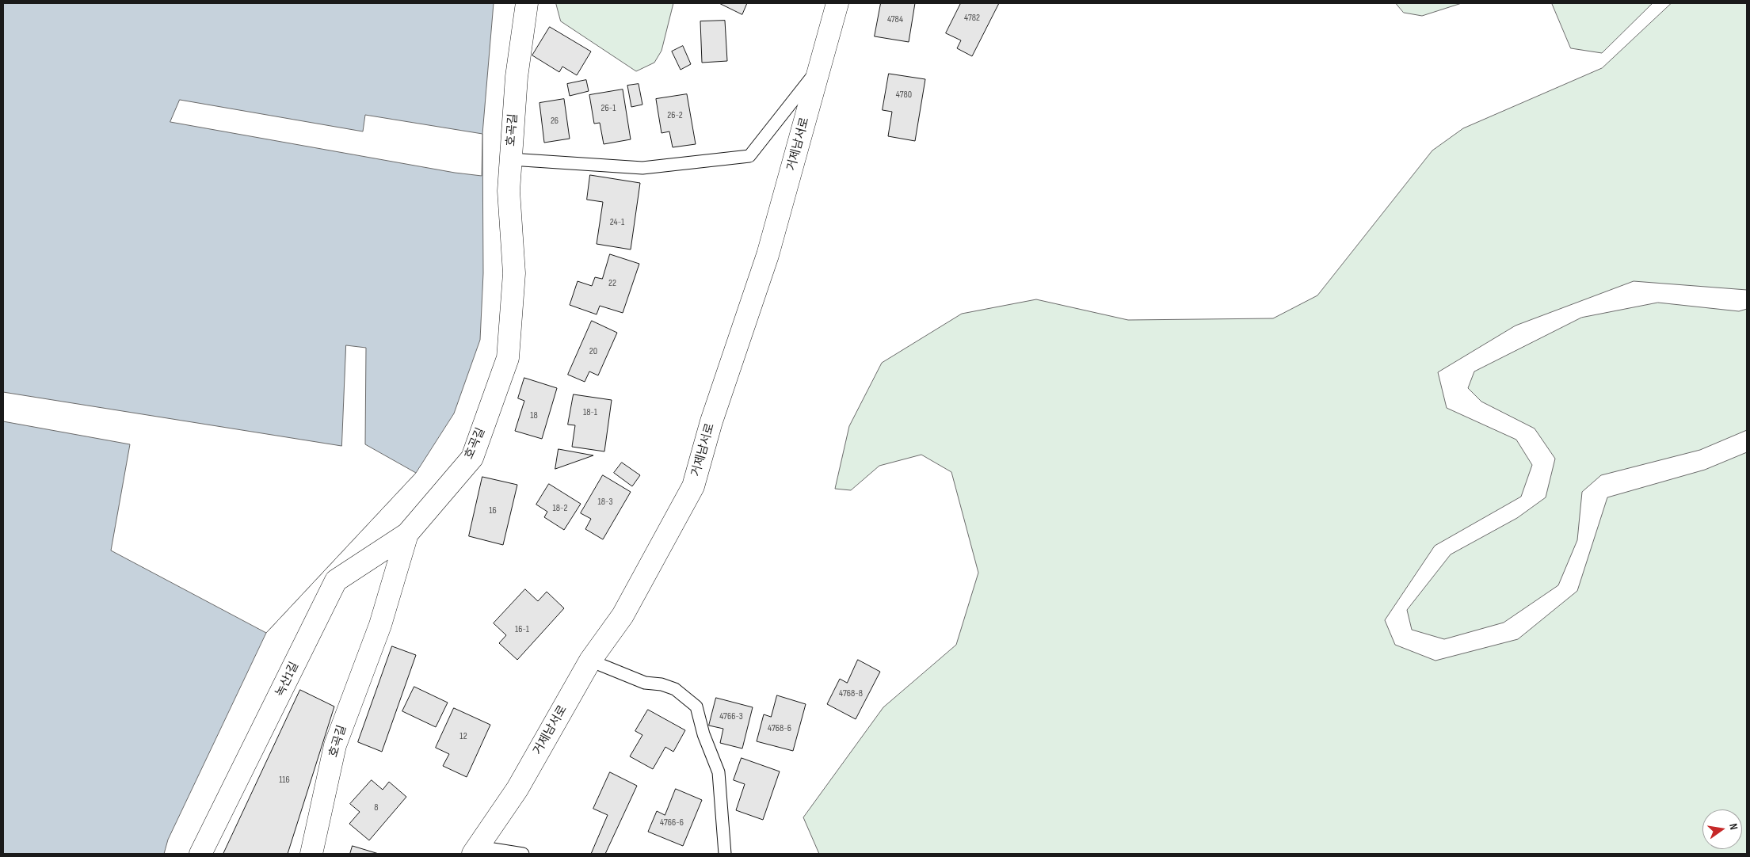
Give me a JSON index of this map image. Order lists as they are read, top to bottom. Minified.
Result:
{"streets":{"street":["호곡길","거제남서로","녹산1길"]},"crossings":[["호곡길","녹산1길"]],"house_numbers":["4782","4784","4780","26-1","26-2","26","24-1","22","20","18-1","18","18-3","18-2","16","16-1","4768-8","4766-3","4768-6","12","116","8","4766-6"],"north":"right"}
